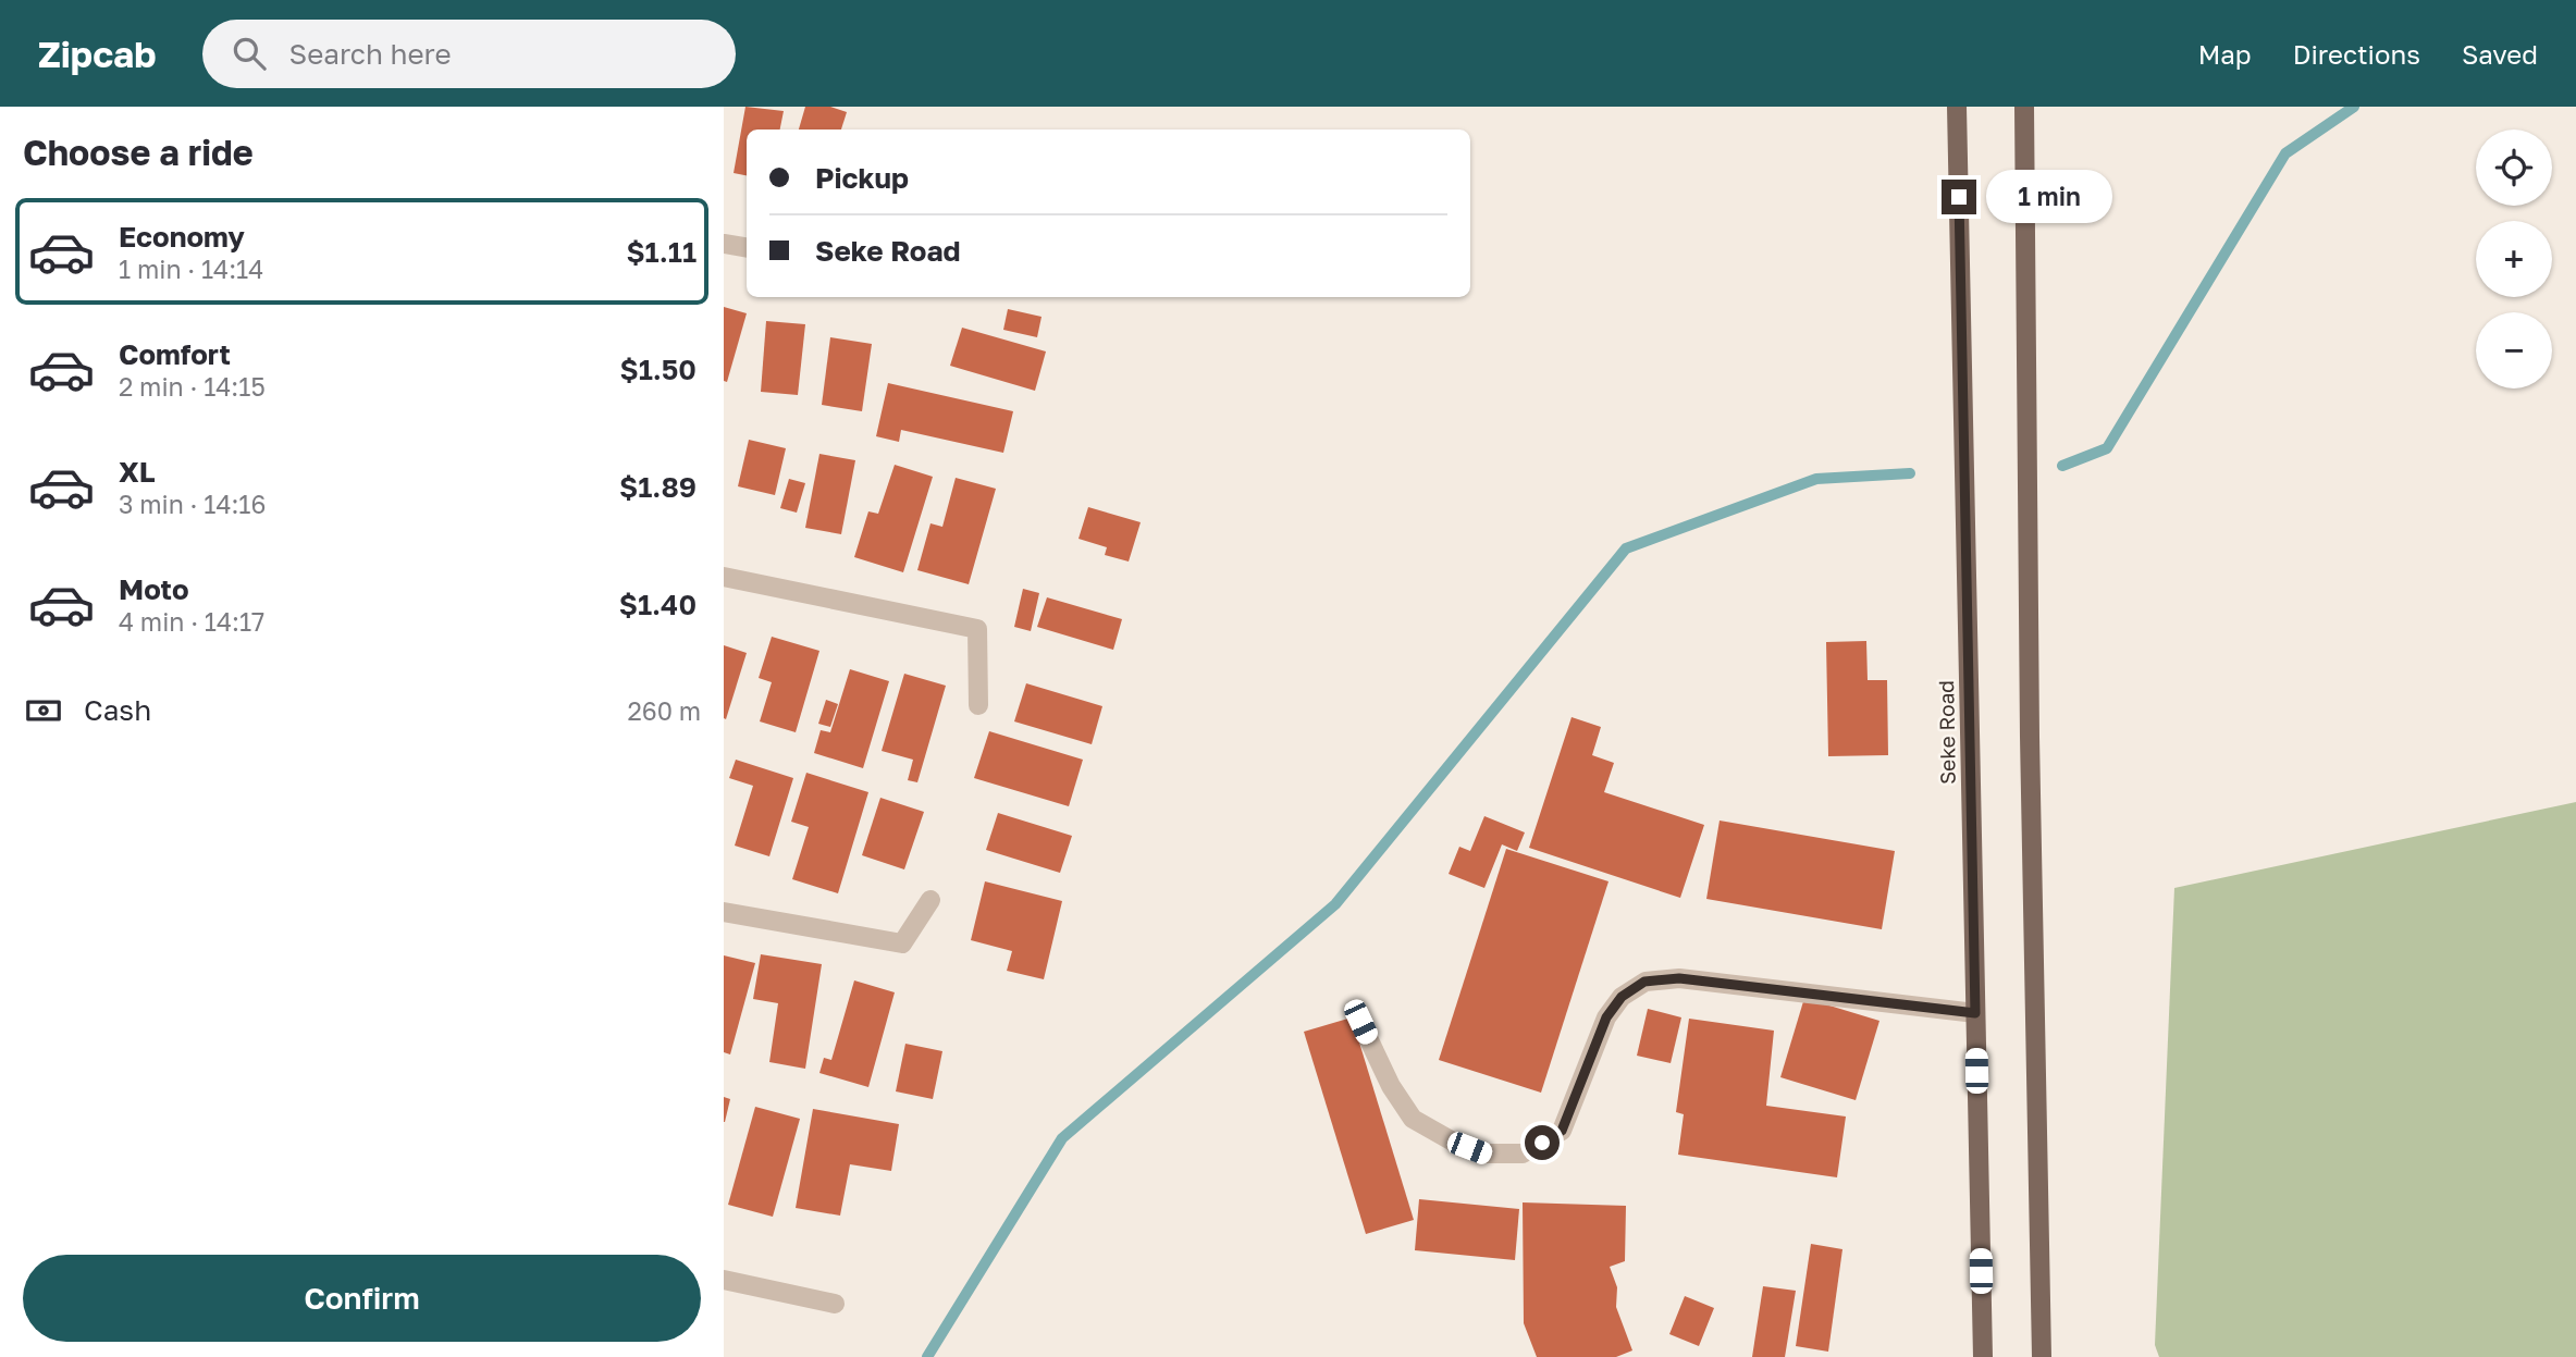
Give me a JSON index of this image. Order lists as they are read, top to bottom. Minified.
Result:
{"streets":{"main road":["Seke Road"]},"page":{"header":"Zipcab","search":"Search here","nav":["Map","Directions","Saved"],"heading":"Choose a ride","map_buttons":["+","−"],"banner":["Pickup","Seke Road"],"bubble":"1 min","list":[{"name":"Economy","note":"1 min · 14:14","value":"$1.11"},{"name":"Comfort","note":"2 min · 14:15","value":"$1.50"},{"name":"XL","note":"3 min · 14:16","value":"$1.89"},{"name":"Moto","note":"4 min · 14:17","value":"$1.40"}],"pay":["Cash","260 m"],"buttons":"Confirm"}}
